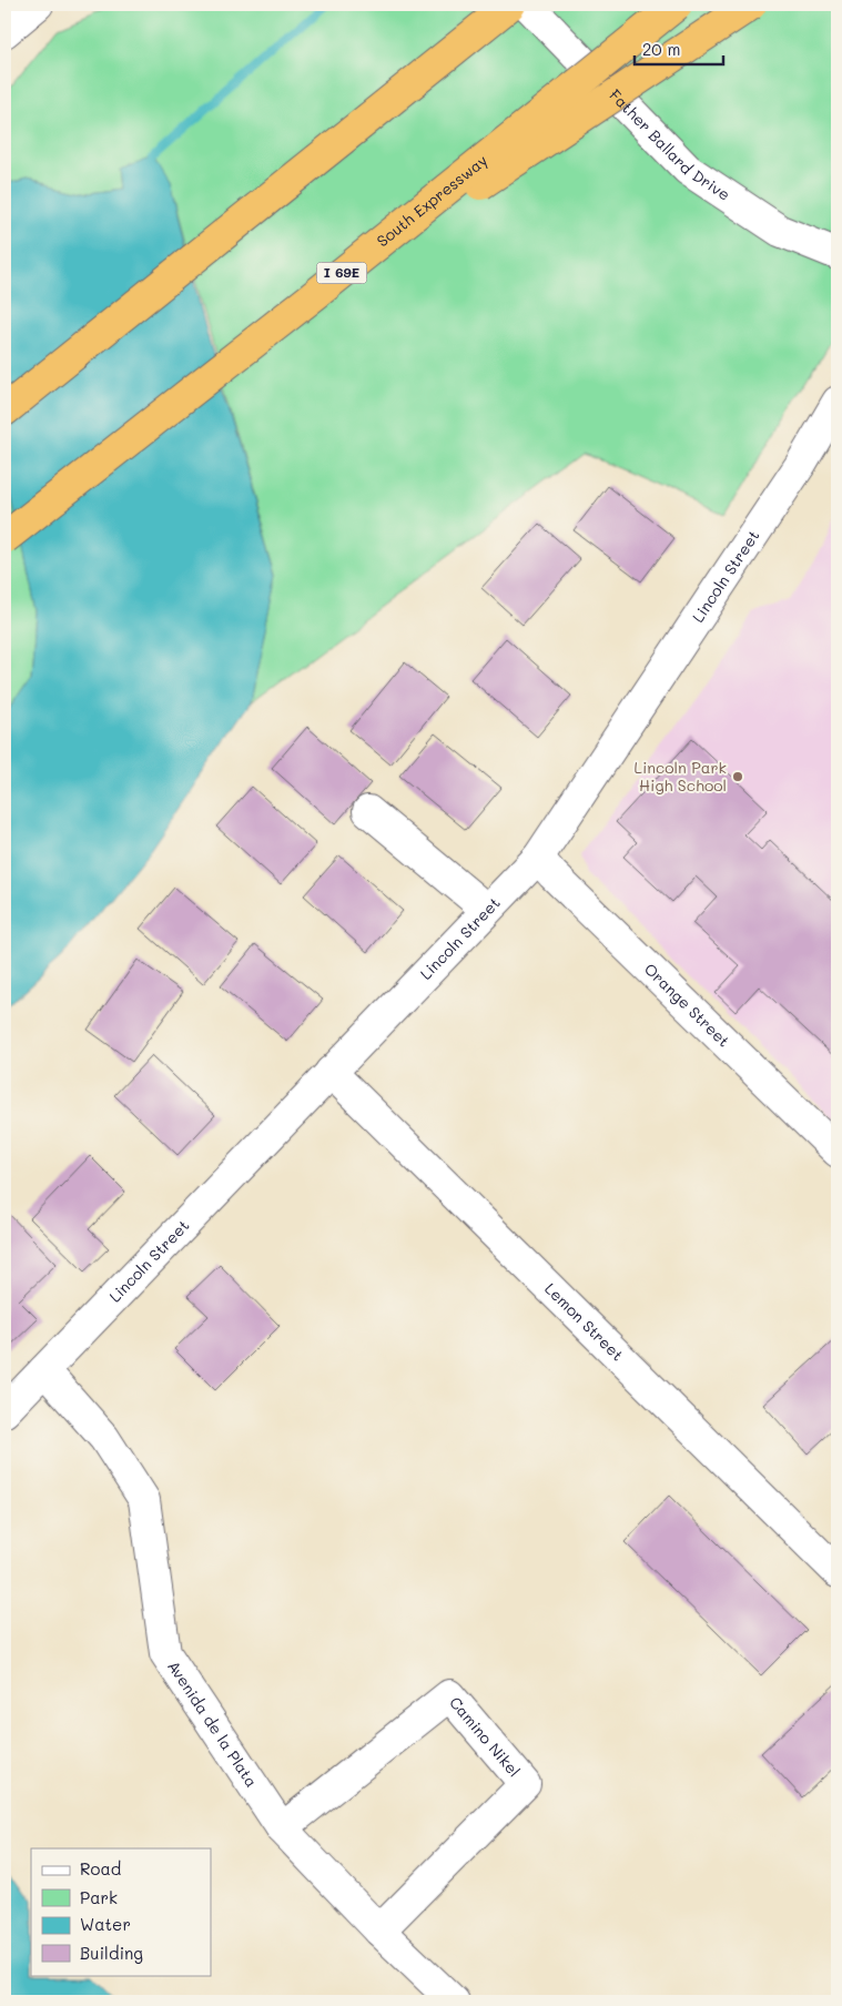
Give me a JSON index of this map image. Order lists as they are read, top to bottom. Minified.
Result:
{"streets":{"highway":["South Expressway","I 69E"],"street":["Father Ballard Drive","Lincoln Street","Orange Street","Lemon Street","Avenida de la Plata","Camino Nikel"]},"crossings":[["Lincoln Street","Orange Street"],["Lincoln Street","Lemon Street"],["Lincoln Street","Avenida de la Plata"],["Avenida de la Plata","Camino Nikel"]],"places":["Lincoln Park High School"],"legend":["Road","Park","Water","Building"],"scale_bar":"20 m"}
